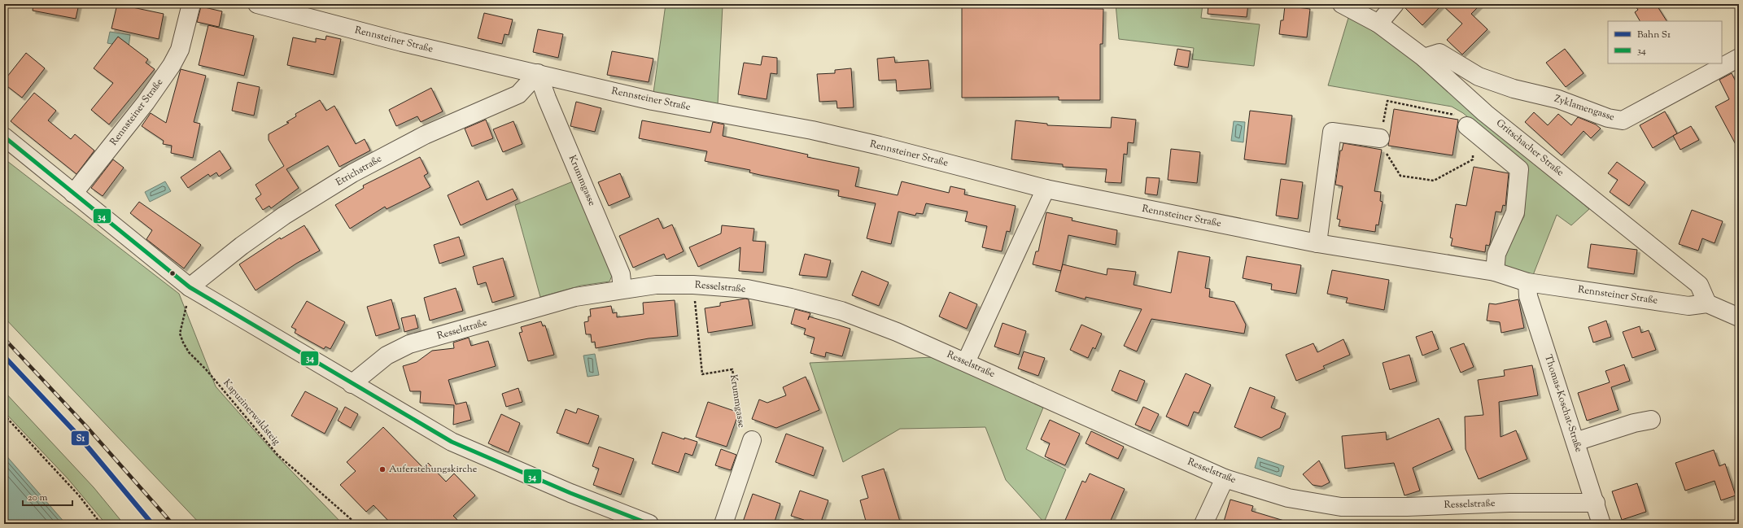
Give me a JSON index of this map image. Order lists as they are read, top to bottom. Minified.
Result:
{"streets":{"street":["Rennsteiner Straße","Zyklamengasse","Gritschacher Straße","Etrichstraße","Krummgasse","Resselstraße","Thomas-Koschat-Straße"],"path":["Kapuzinerwaldsteig"]},"crossings":[["Rennsteiner Straße","Gritschacher Straße"],["Rennsteiner Straße","Etrichstraße"],["Rennsteiner Straße","Krummgasse"],["Rennsteiner Straße","Thomas-Koschat-Straße"],["Zyklamengasse","Gritschacher Straße"],["Etrichstraße","Krummgasse"],["Etrichstraße","Kapuzinerwaldsteig"],["Krummgasse","Resselstraße"],["Resselstraße","Thomas-Koschat-Straße"]],"places":["Auferstehungskirche"],"lines":["transit line 34","rail line S1"],"legend":["Bahn S1","34"],"scale_bar":"20 m"}
